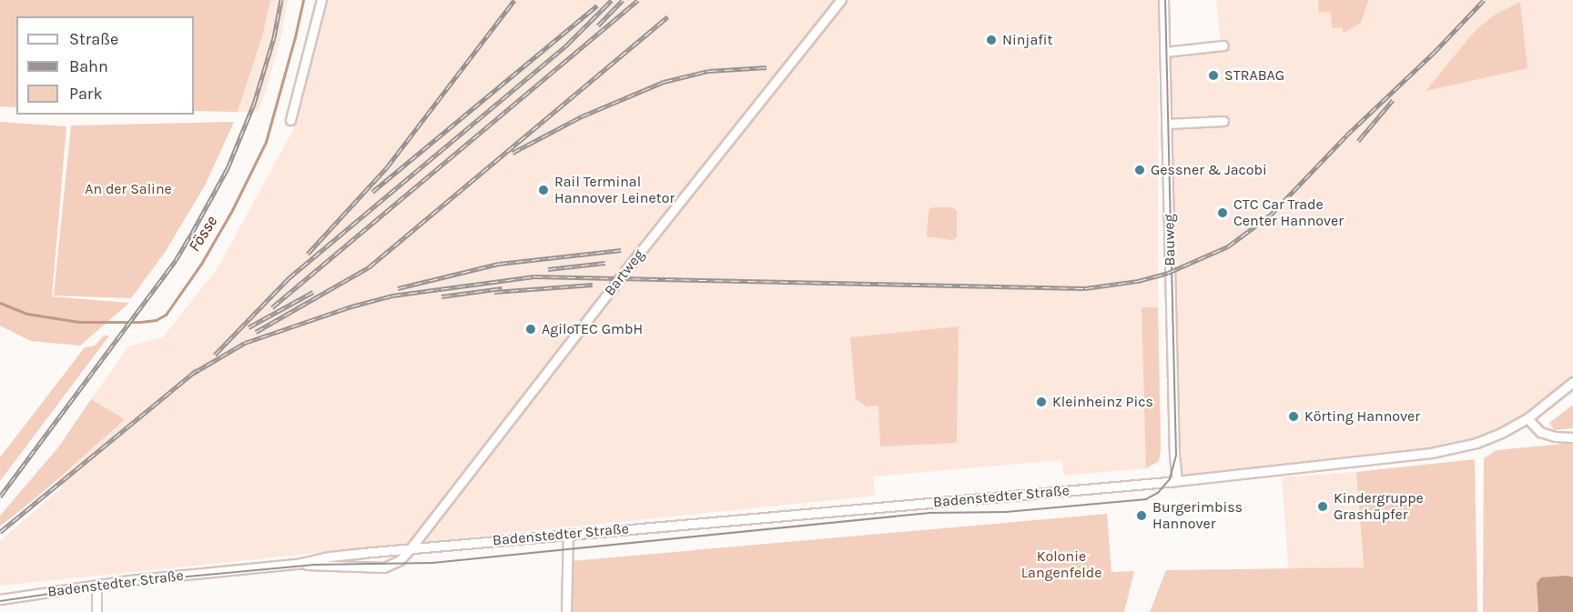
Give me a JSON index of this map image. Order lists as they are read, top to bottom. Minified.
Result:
{"streets":{"street":["Bauweg","Bartweg","Badenstedter Straße"]},"crossings":[["Bauweg","Badenstedter Straße"],["Bartweg","Badenstedter Straße"]],"water":["Fösse"],"parks":["An der Saline","Kolonie Langenfelde"],"places":["Ninjafit","STRABAG","Gessner & Jacobi","Rail Terminal Hannover Leinetor","CTC Car Trade Center Hannover","AgiloTEC GmbH","Kleinheinz Pics","Körting Hannover","Kindergruppe Grashüpfer","Burgerimbiss Hannover"],"legend":["Straße","Bahn","Park"]}
